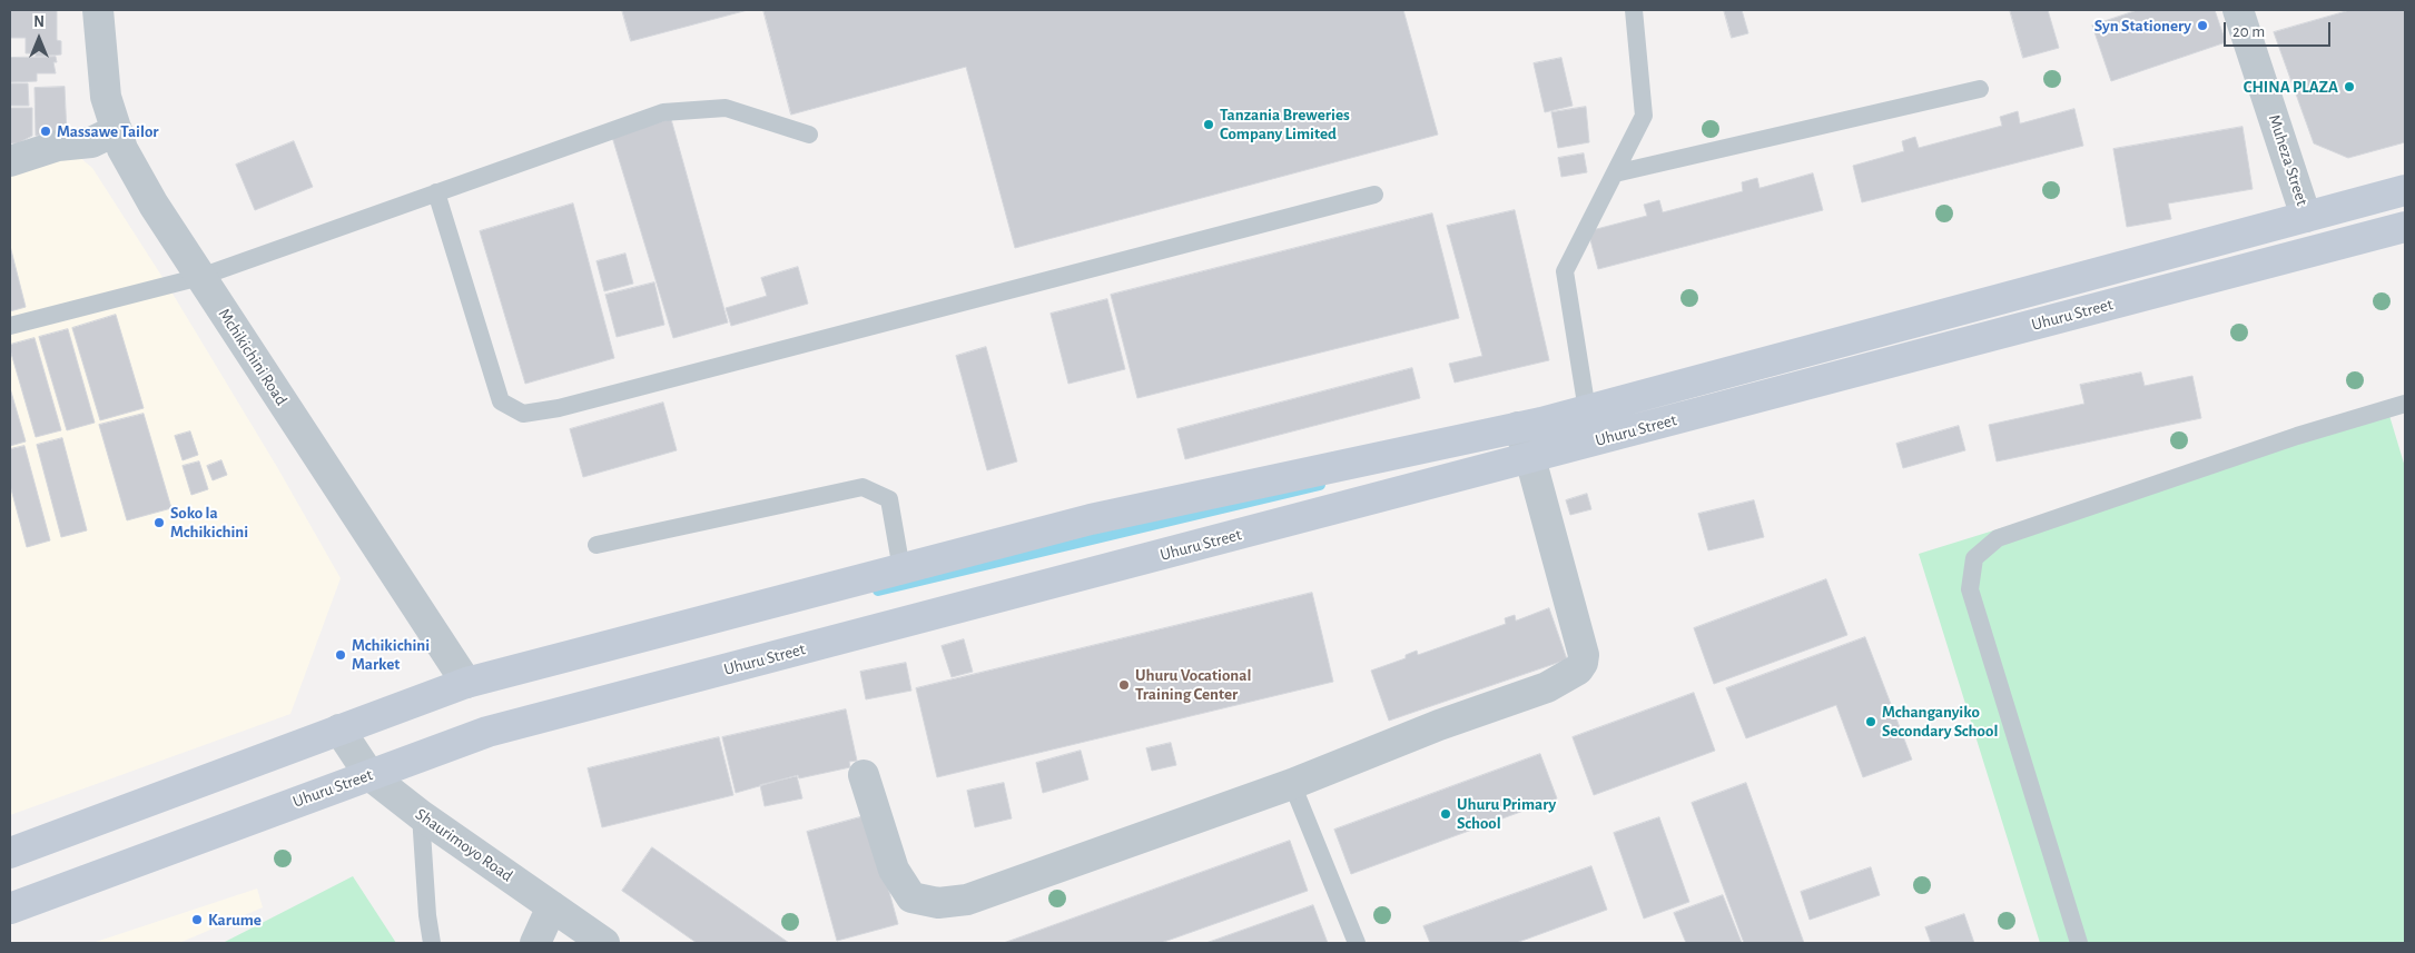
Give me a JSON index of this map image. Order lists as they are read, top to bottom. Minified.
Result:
{"streets":{"main road":["Uhuru Street"],"street":["Muheza Street","Mchikichini Road","Shaurimoyo Road"]},"crossings":[["Muheza Street","Uhuru Street"],["Uhuru Street","Mchikichini Road"],["Uhuru Street","Shaurimoyo Road"]],"places":["Syn Stationery","CHINA PLAZA","Tanzania Breweries Company Limited","Massawe Tailor","Soko la Mchikichini","Mchikichini Market","Uhuru Vocational Training Center","Mchanganyiko Secondary School","Uhuru Primary School","Karume"],"scale_bar":"20 m","north":"top"}
